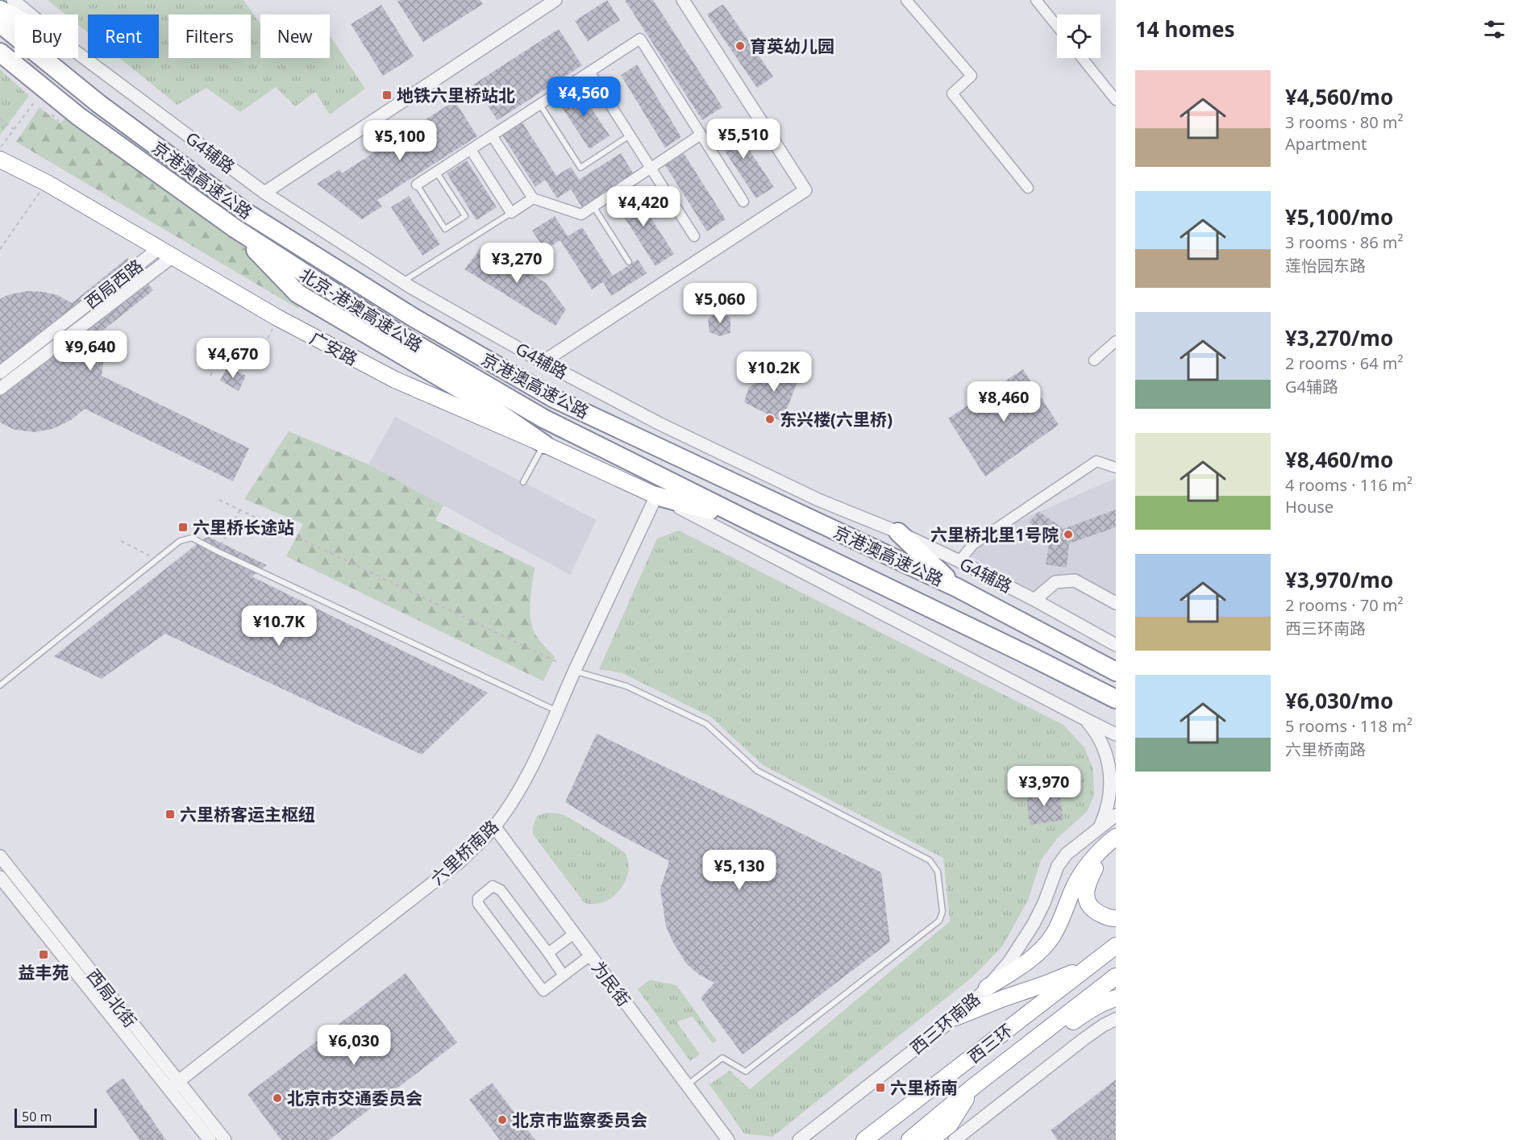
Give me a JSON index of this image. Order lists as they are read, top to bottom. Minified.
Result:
{"streets":{"highway":["京港澳高速公路","北京-港澳高速公路","广安路","西三环"],"street":["G4辅路","西局西路","六里桥南路","为民街","西局北街","西三环南路"]},"crossings":[["京港澳高速公路","北京-港澳高速公路"],["西局西路","广安路"],["广安路","六里桥南路"],["六里桥南路","为民街"],["六里桥南路","西局北街"]],"places":{"other":["育英幼儿园","东兴楼(六里桥)","六里桥北里1号院","北京市交通委员会","北京市监察委员会"],"transit":["地铁六里桥站北","六里桥长途站","六里桥客运主枢纽","益丰苑","六里桥南"]},"scale_bar":"50 m","page":{"heading":"14 homes","chip":["Buy","Rent","Filters","New"],"list":[{"name":"¥4,560/mo","note":"3 rooms · 80 m² · Apartment"},{"name":"¥5,100/mo","note":"3 rooms · 86 m² · 莲怡园东路"},{"name":"¥3,270/mo","note":"2 rooms · 64 m² · G4辅路"},{"name":"¥8,460/mo","note":"4 rooms · 116 m² · House"},{"name":"¥3,970/mo","note":"2 rooms · 70 m² · 西三环南路"},{"name":"¥6,030/mo","note":"5 rooms · 118 m² · 六里桥南路"}],"price":["¥4,560","¥5,510","¥5,100","¥4,420","¥3,270","¥5,060","¥9,640","¥4,670","¥10.2K","¥8,460","¥10.7K","¥3,970","¥5,130","¥6,030"],"scale":"50 m"}}
